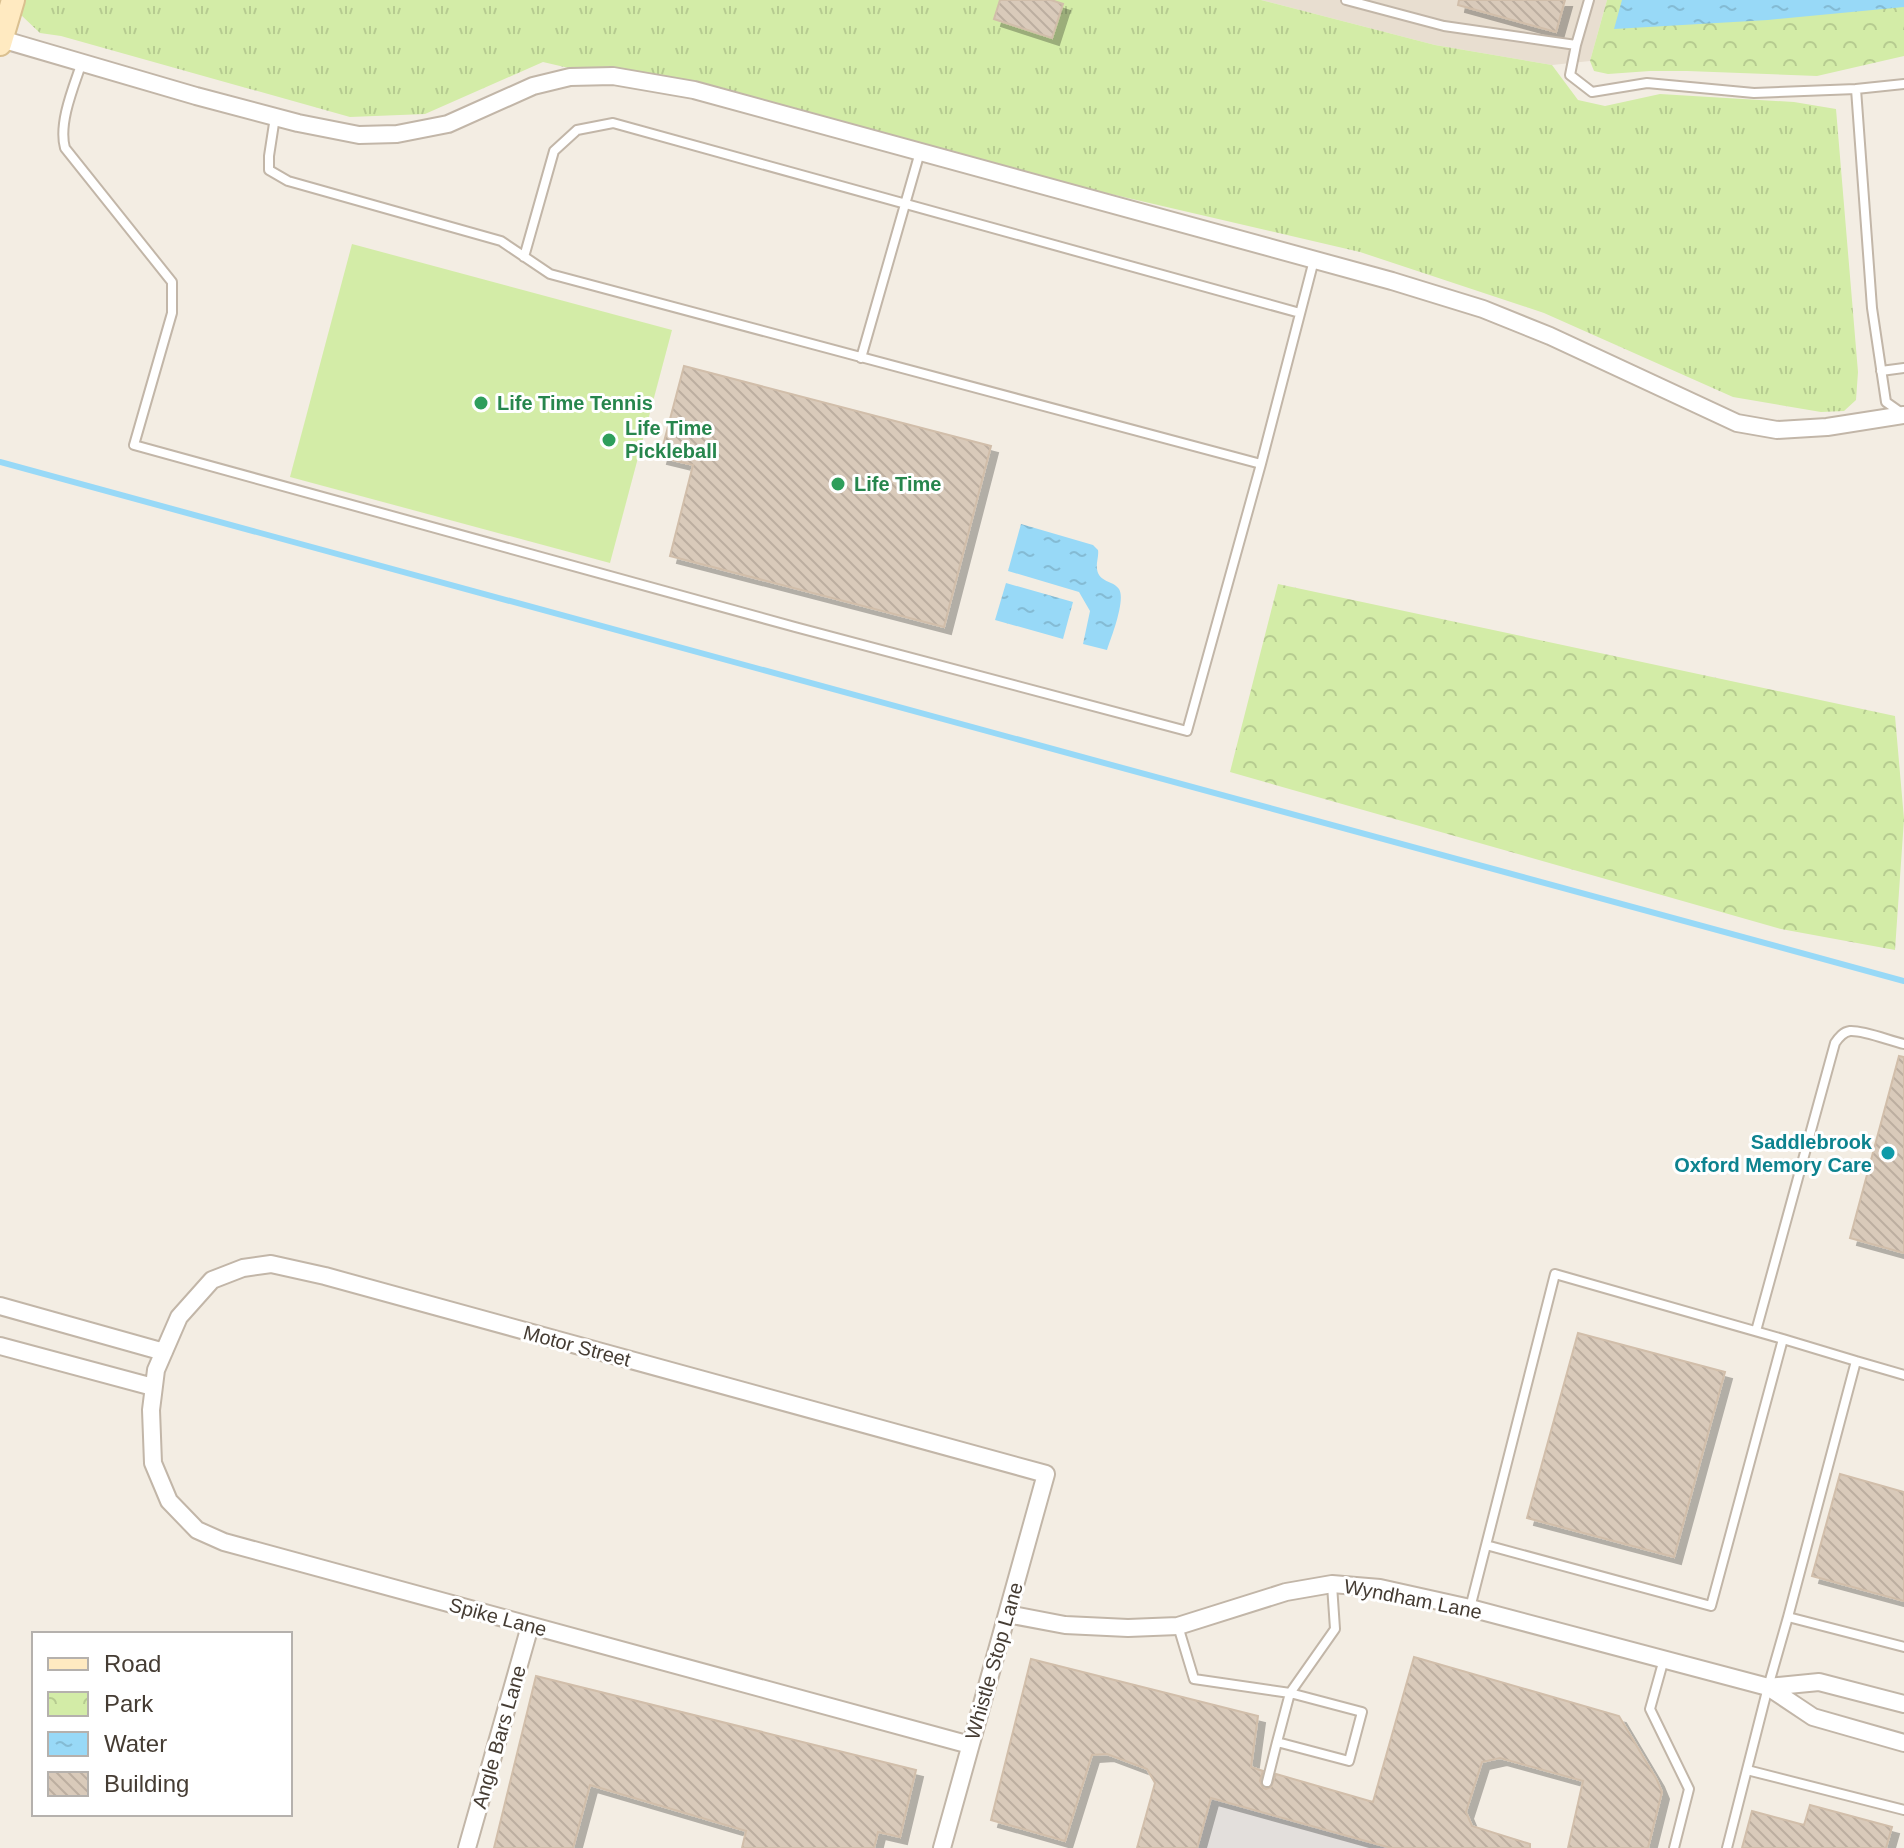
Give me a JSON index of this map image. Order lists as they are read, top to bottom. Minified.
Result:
{"streets":{"street":["Motor Street","Wyndham Lane","Spike Lane","Whistle Stop Lane","Angle Bars Lane"]},"crossings":[["Motor Street","Spike Lane"],["Motor Street","Whistle Stop Lane"],["Wyndham Lane","Whistle Stop Lane"],["Spike Lane","Whistle Stop Lane"],["Spike Lane","Angle Bars Lane"]],"places":["Life Time Tennis","Life Time Pickleball","Life Time","Saddlebrook Oxford Memory Care"],"legend":["Road","Park","Water","Building"]}
